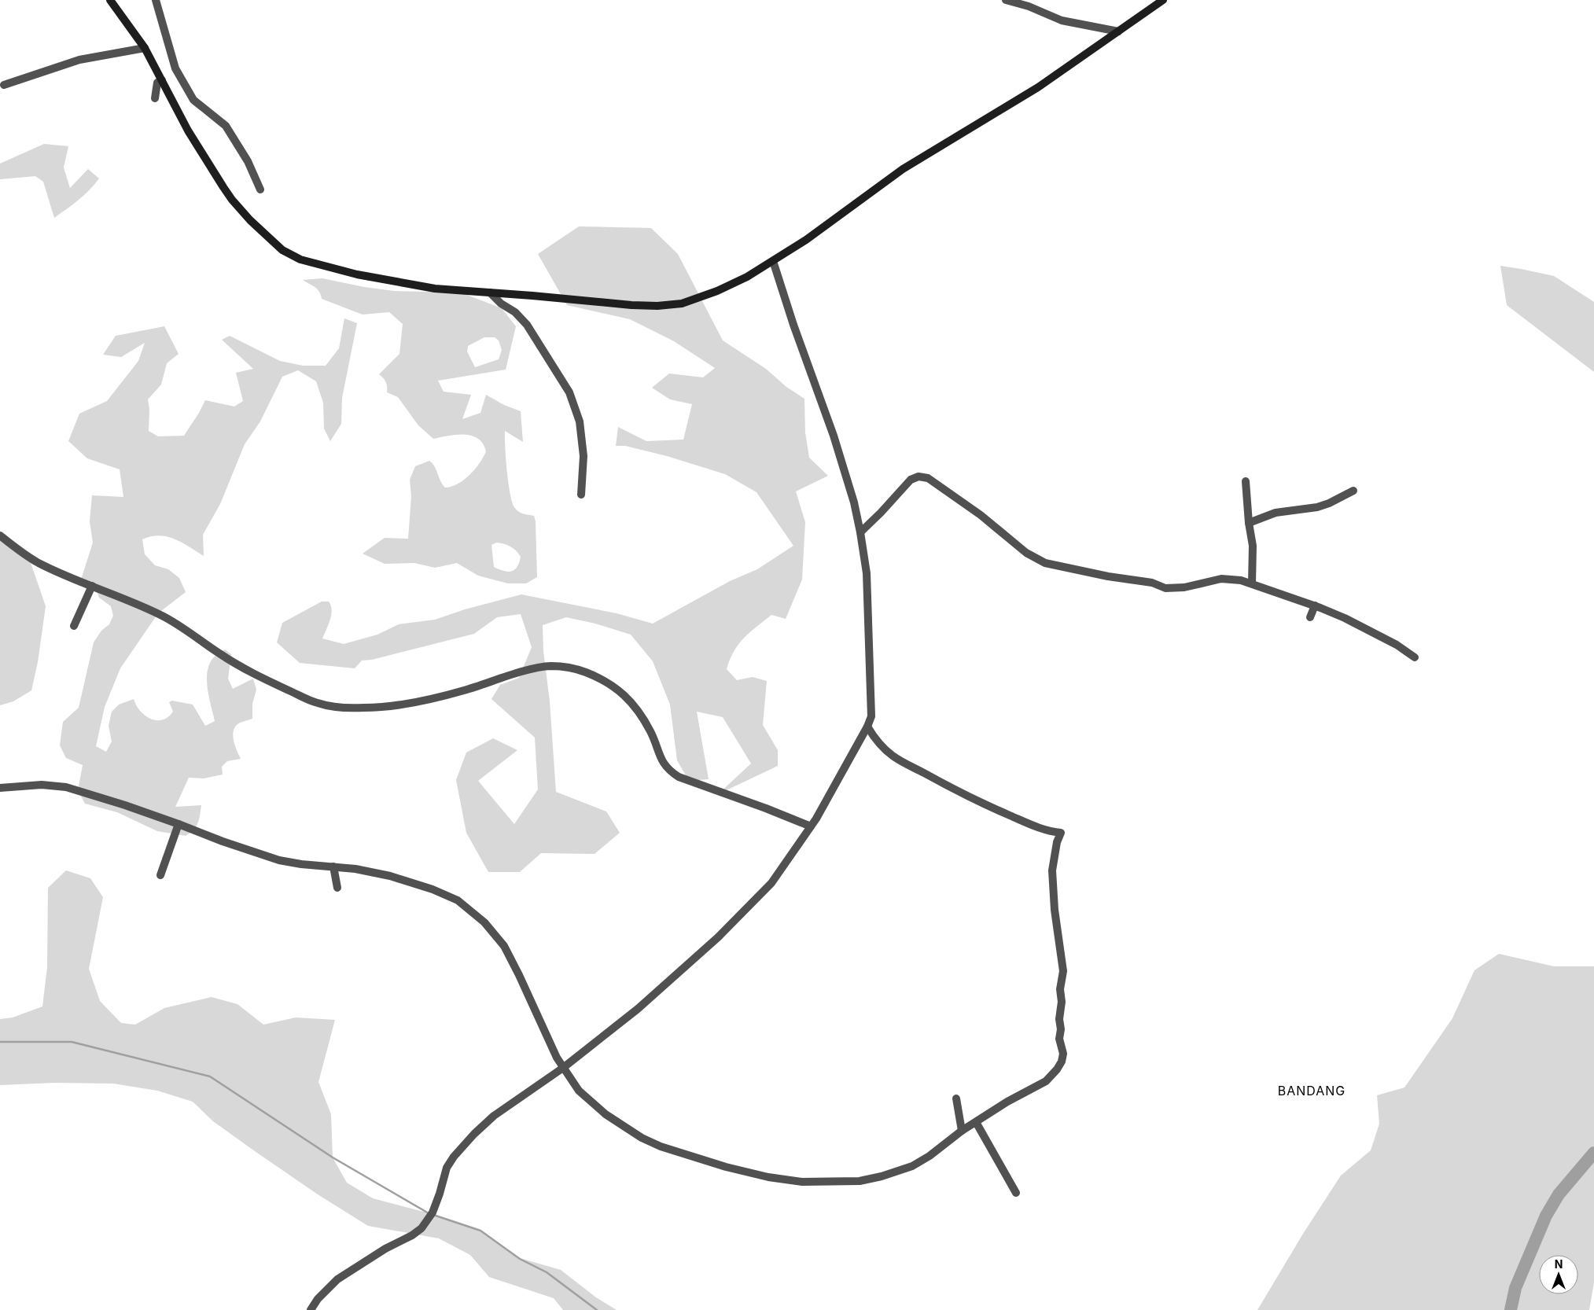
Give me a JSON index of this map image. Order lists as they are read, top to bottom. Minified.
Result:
{"districts":["BANDANG"],"north":"top"}
